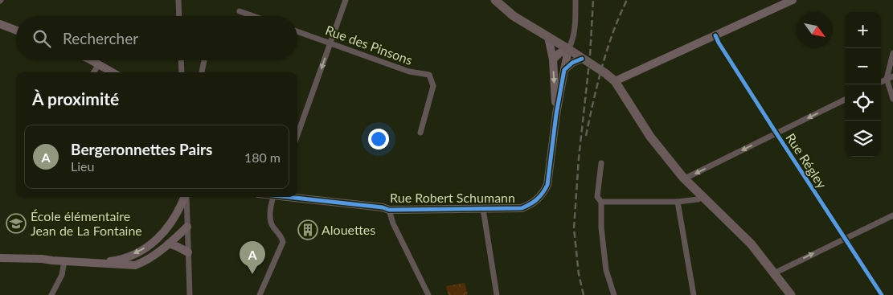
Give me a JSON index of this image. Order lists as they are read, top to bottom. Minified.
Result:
{"streets":{"street":["Rue des Pinsons","Rue Régley","Rue Robert Schumann"]},"places":{"school or university":["École élémentaire Jean de La Fontaine"],"building":["Alouettes"]},"north":"bottom right","page":{"map_buttons":["+","−"],"search":"Rechercher","heading":"À proximité","list":[{"mark":"A","name":"Bergeronnettes Pairs","note":"Lieu","value":"180 m"}],"pins":"A"}}
